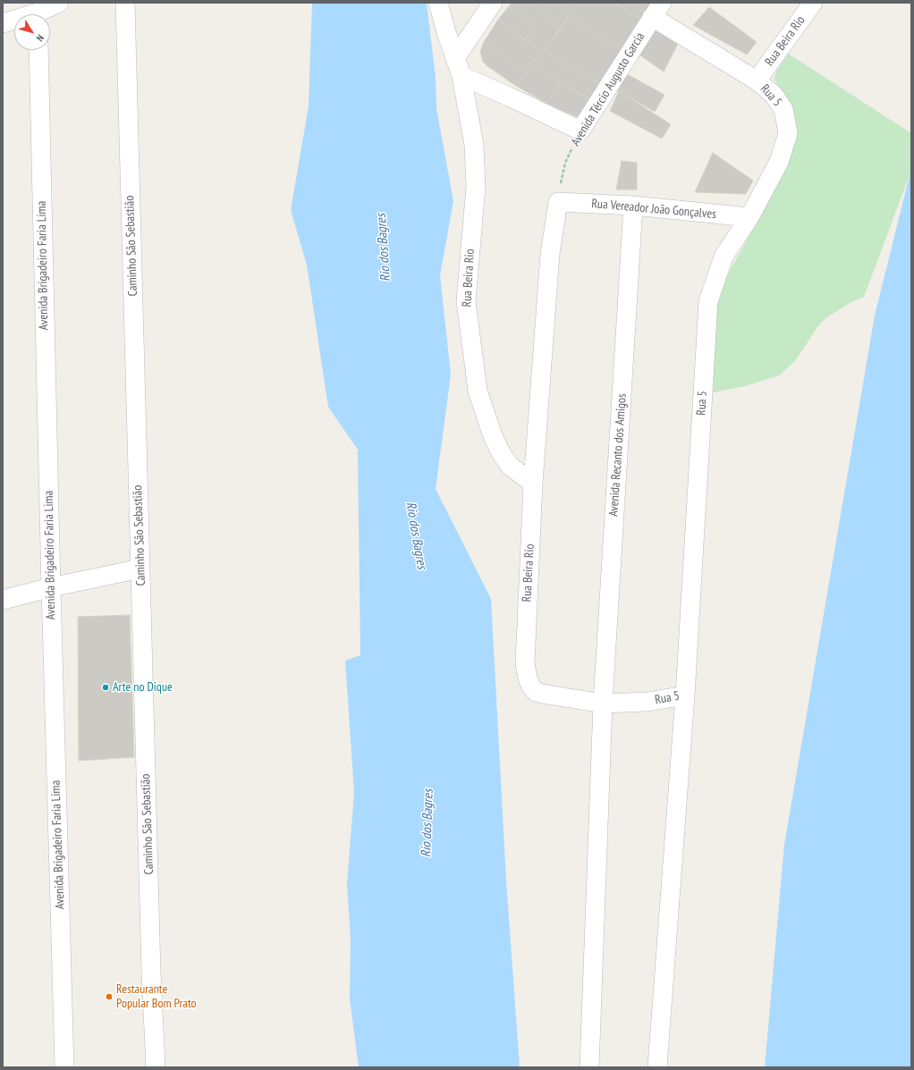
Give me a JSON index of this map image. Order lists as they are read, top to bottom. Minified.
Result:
{"streets":{"street":["Rua Beira Rio","Avenida Tércio Augusto Garcia","Rua 5","Rua Vereador João Gonçalves","Caminho São Sebastião","Avenida Brigadeiro Faria Lima","Avenida Recanto dos Amigos"]},"crossings":[["Rua Beira Rio","Avenida Tércio Augusto Garcia"],["Rua Beira Rio","Rua 5"],["Rua Beira Rio","Rua Vereador João Gonçalves"],["Avenida Tércio Augusto Garcia","Rua 5"],["Avenida Tércio Augusto Garcia","Rua Vereador João Gonçalves"],["Rua 5","Rua Vereador João Gonçalves"],["Rua 5","Avenida Recanto dos Amigos"],["Rua Vereador João Gonçalves","Avenida Recanto dos Amigos"]],"water":["Rio dos Bagres"],"places":["Arte no Dique","Restaurante Popular Bom Prato"],"north":"bottom right"}
